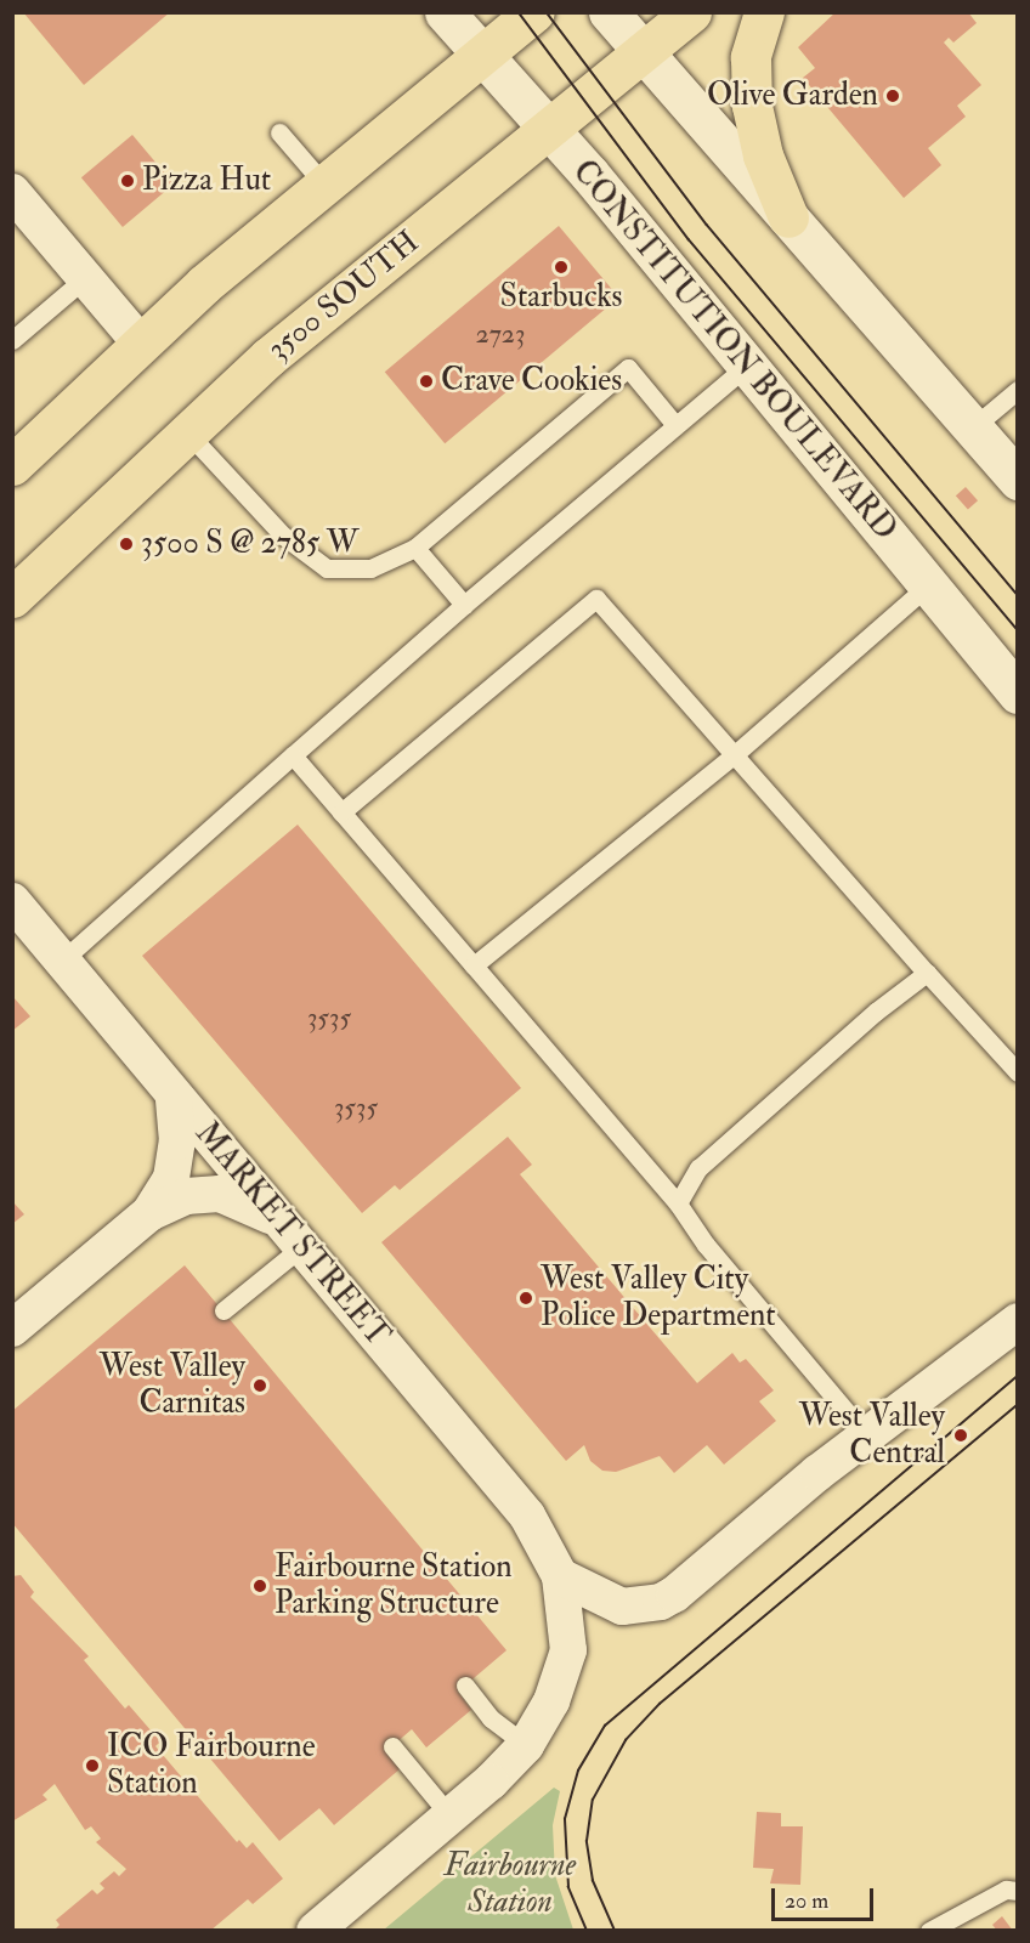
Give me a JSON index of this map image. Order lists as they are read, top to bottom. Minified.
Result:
{"streets":{"main road":["3500 SOUTH","CONSTITUTION BOULEVARD"],"street":["MARKET STREET"]},"crossings":[["3500 SOUTH","CONSTITUTION BOULEVARD"]],"parks":["Fairbourne Station"],"places":["Olive Garden","Pizza Hut","Starbucks","Crave Cookies","3500 S @ 2785 W","West Valley City Police Department","West Valley Carnitas","West Valley Central","Fairbourne Station Parking Structure","ICO Fairbourne Station"],"house_numbers":["2723","3535","3535"],"scale_bar":"20 m"}
